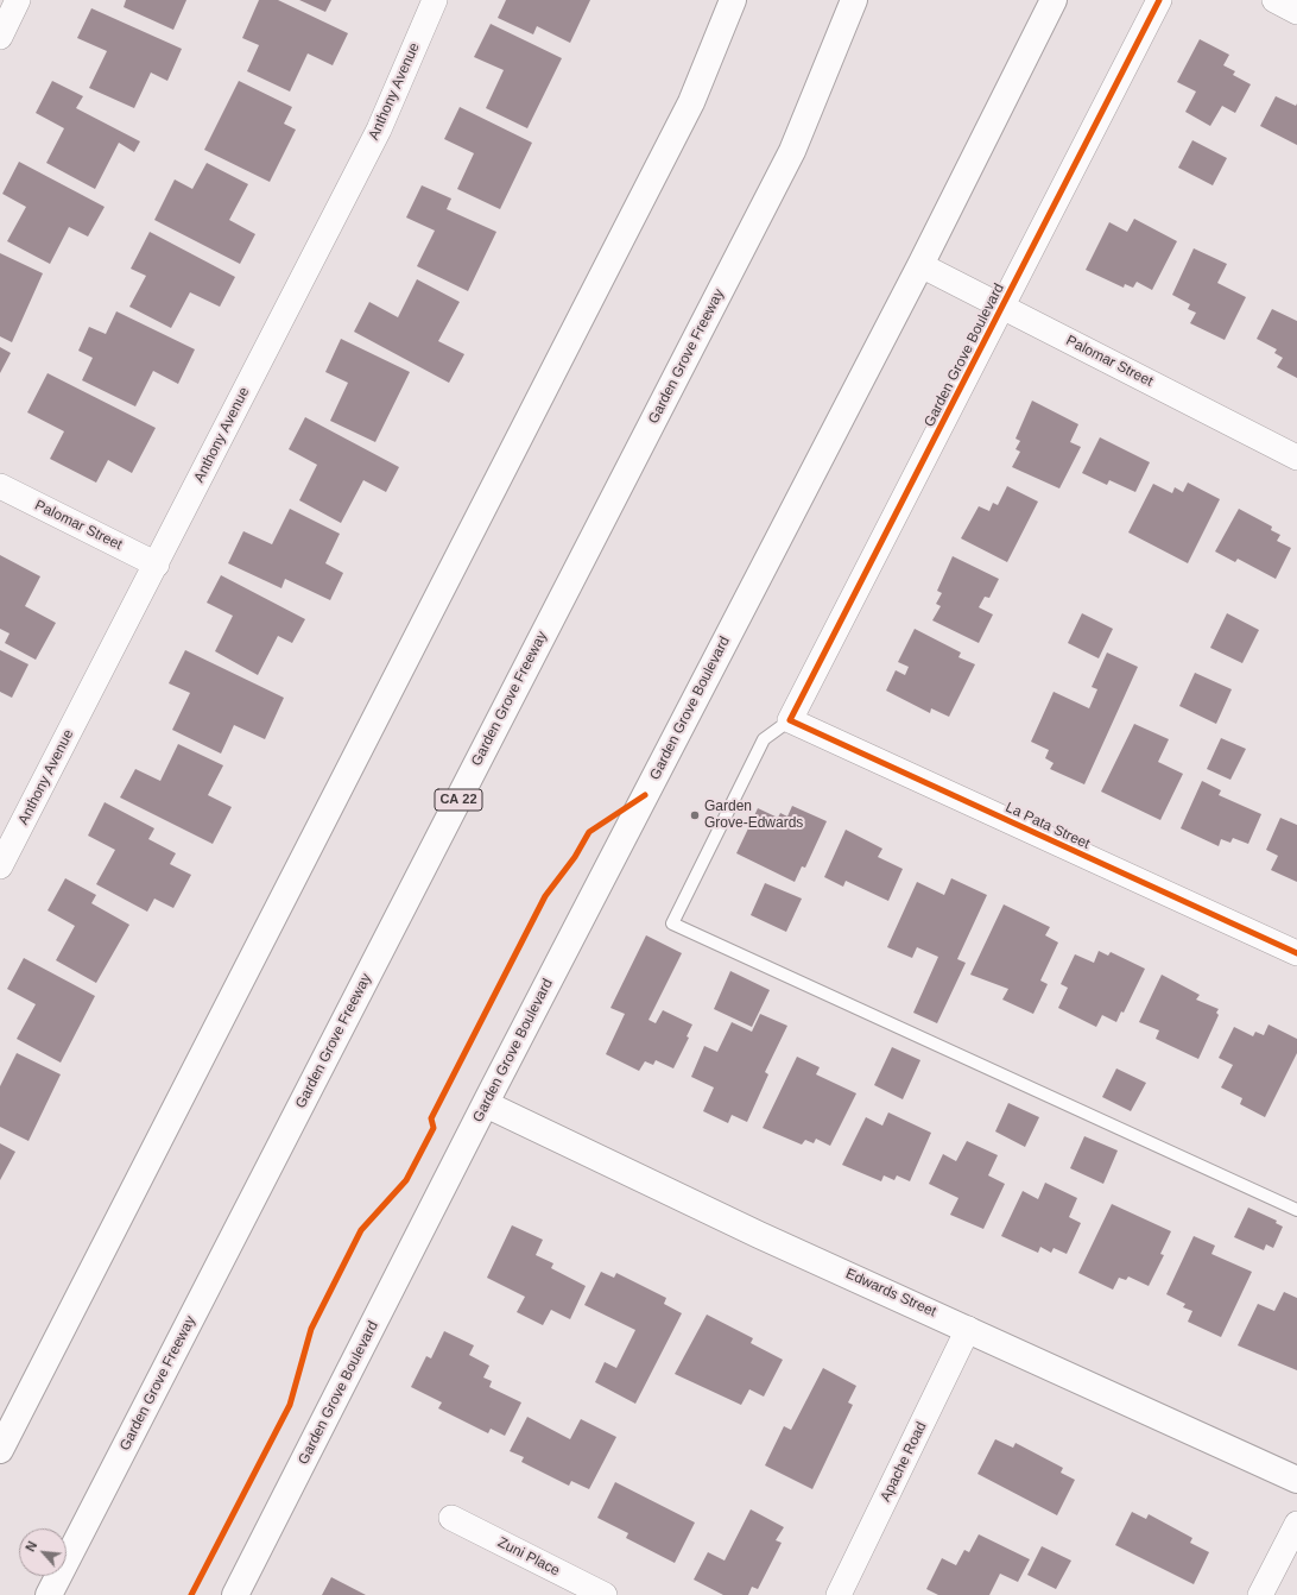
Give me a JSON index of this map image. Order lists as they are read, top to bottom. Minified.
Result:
{"streets":{"main road":["Garden Grove Boulevard","Garden Grove Freeway","CA 22","Edwards Street"],"street":["Anthony Avenue","Palomar Street","La Pata Street","Apache Road","Zuni Place"]},"crossings":[["Anthony Avenue","Palomar Street"],["Garden Grove Boulevard","Palomar Street"],["Garden Grove Boulevard","La Pata Street"],["Garden Grove Boulevard","Edwards Street"],["Edwards Street","Apache Road"]],"places":["Garden Grove-Edwards"],"north":"top left"}
